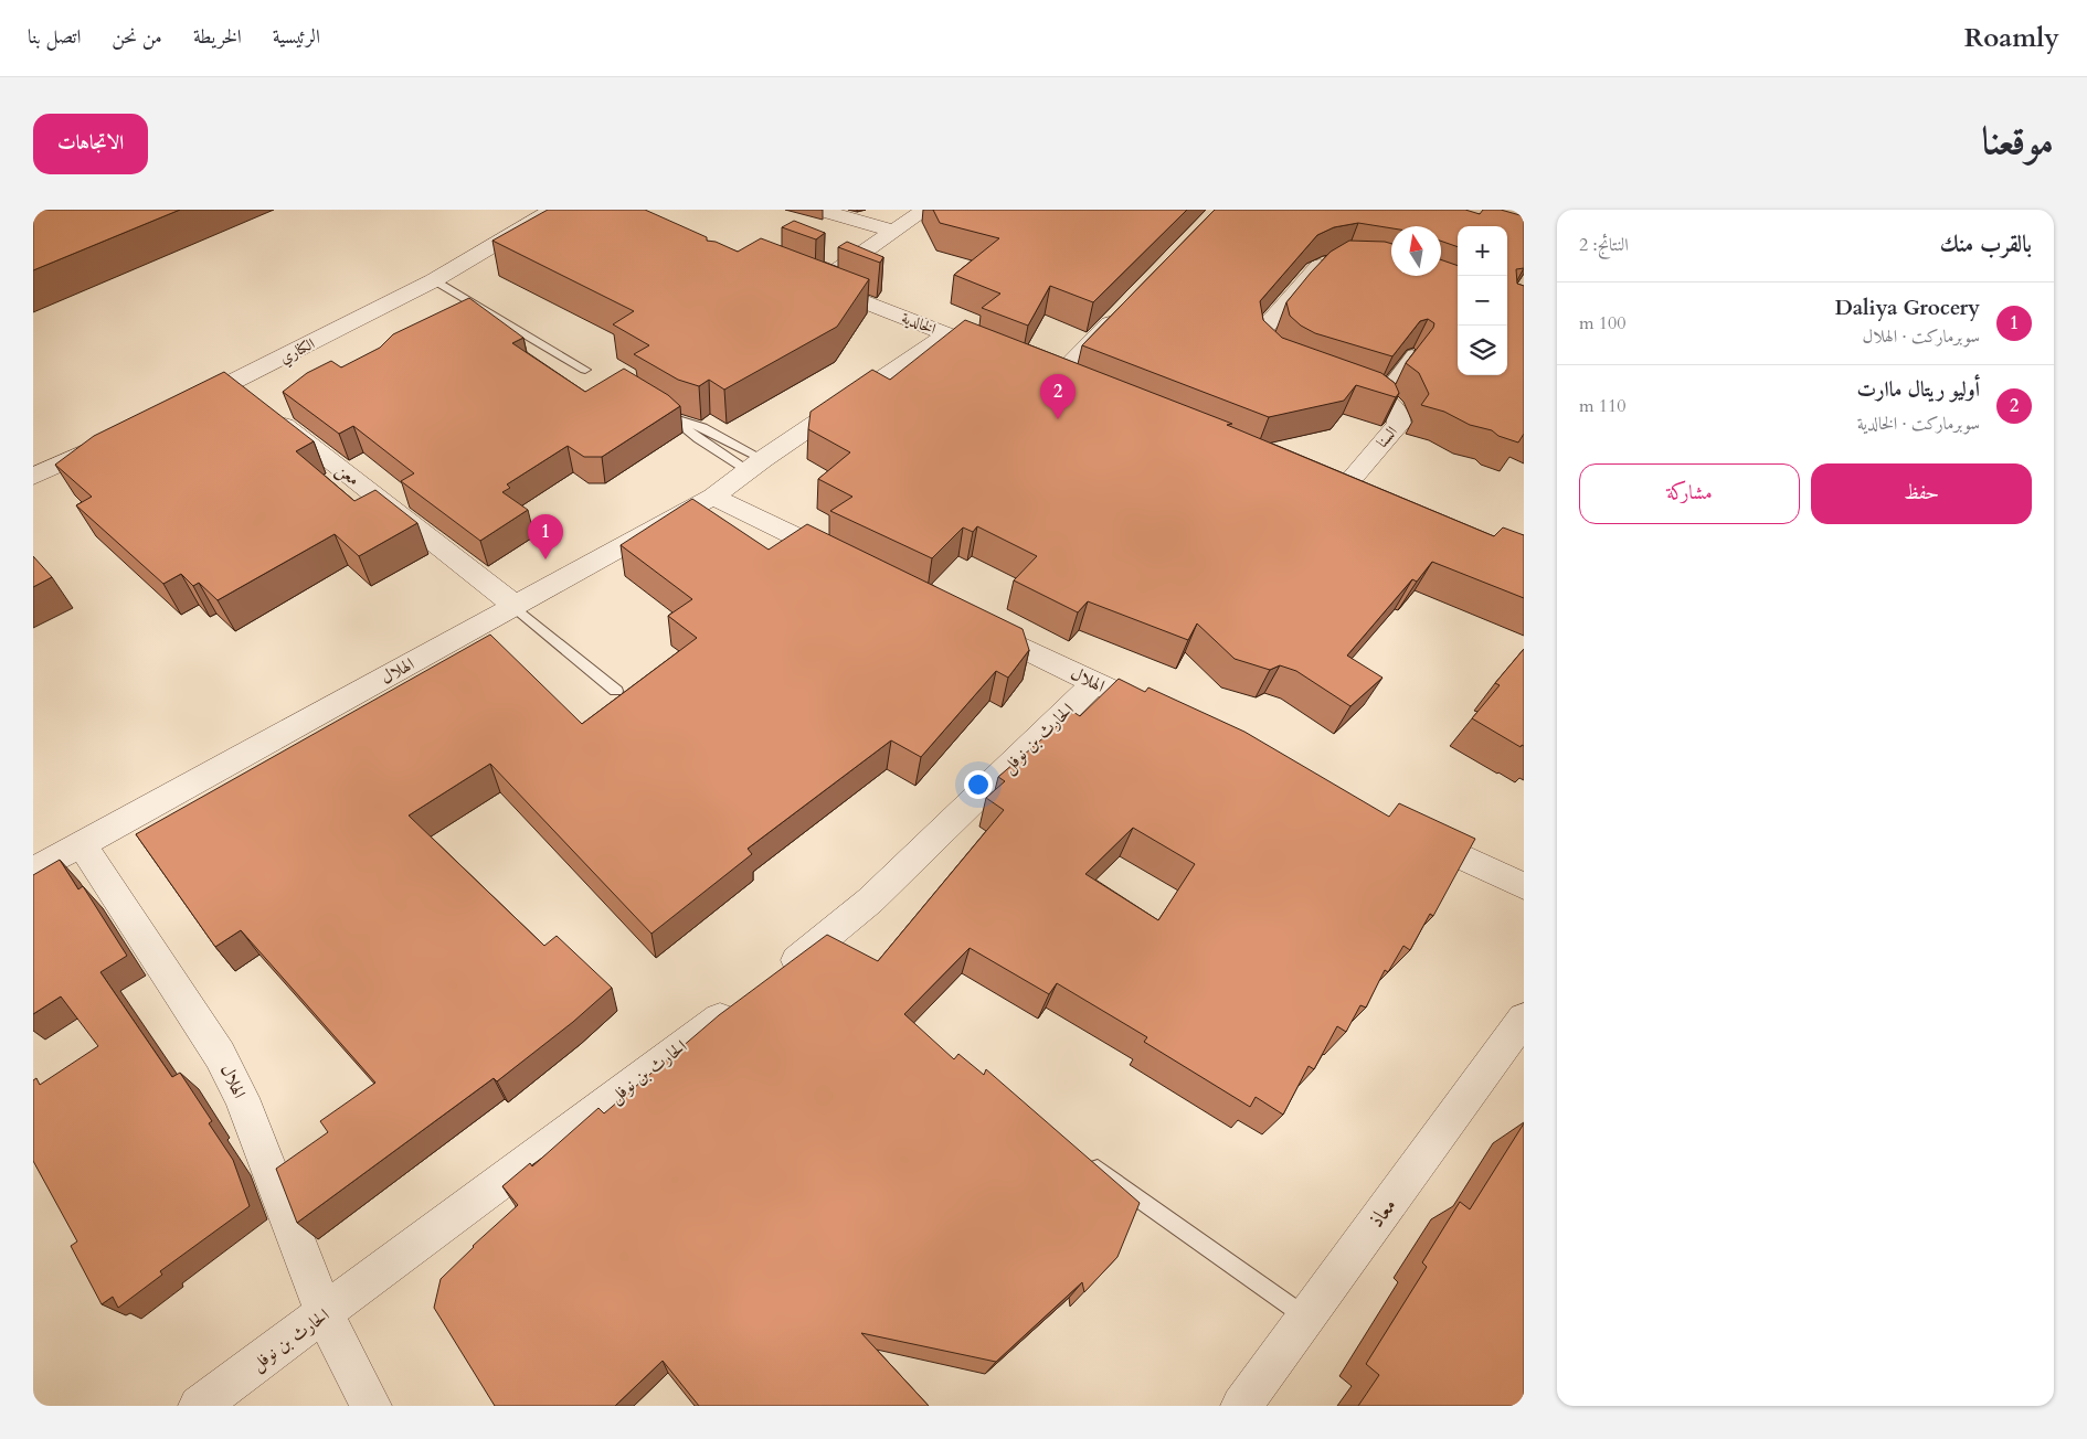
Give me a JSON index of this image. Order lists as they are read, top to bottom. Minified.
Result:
{"streets":{"street":["الخالدية","الكناري","السنا","معن","الهلال","الحارث بن نوفل","معاذ"]},"crossings":[["الخالدية","الهلال"],["الكناري","معن"],["معن","الهلال"],["الهلال","الحارث بن نوفل"]],"north":"top","page":{"header":"Roamly","nav":["الرئيسية","الخريطة","من نحن","اتصل بنا"],"title":"موقعنا","buttons":["الاتجاهات",["حفظ","مشاركة"]],"heading":["بالقرب منك","النتائج: 2"],"map_buttons":["+","−"],"list":[{"mark":"1","name":"Daliya Grocery","note":"سوبرماركت · الهلال","value":"100 m"},{"mark":"2","name":"أوليو ريتال ماارت","note":"سوبرماركت · الخالدية","value":"110 m"}],"pins":["2","1"]}}
